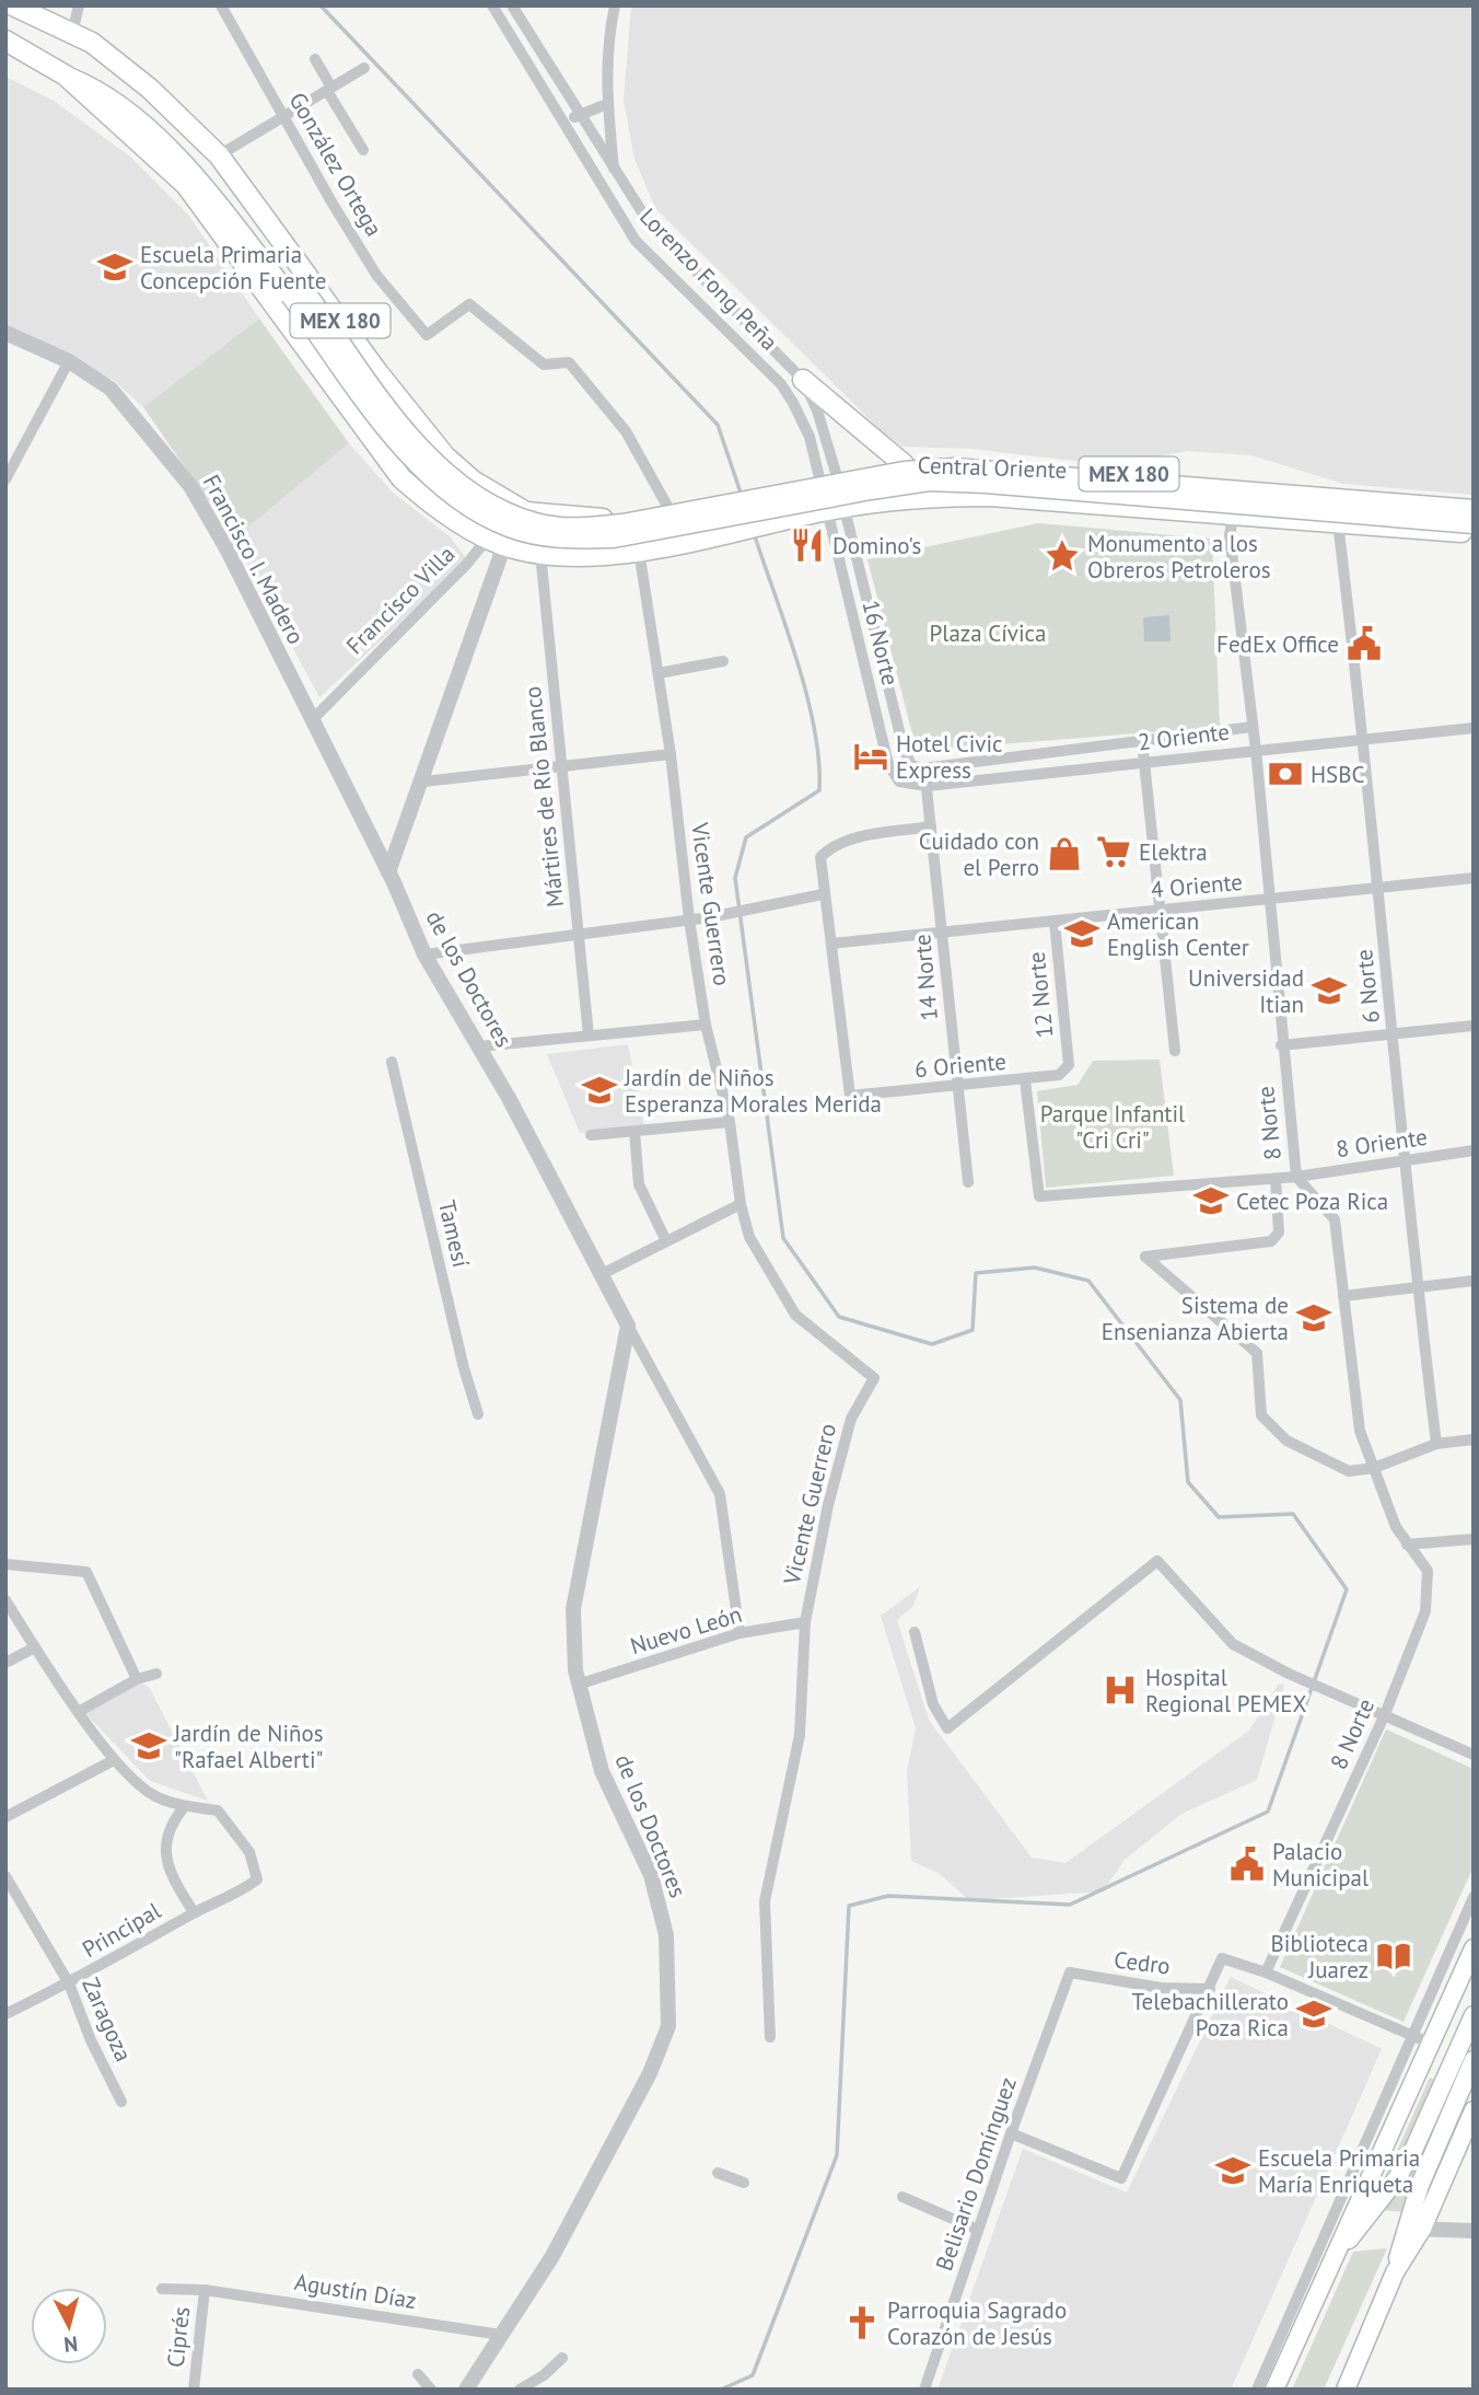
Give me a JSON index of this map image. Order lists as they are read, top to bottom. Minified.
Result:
{"streets":{"main road":["MEX 180","Central Oriente"],"street":["González Ortega","Lorenzo Fong Peña","Francisco I. Madero","Francisco Villa","16 Norte","2 Oriente","Mártires de Río Blanco","4 Oriente","Vicente Guerrero","14 Norte","de los Doctores","6 Norte","12 Norte","6 Oriente","8 Norte","8 Oriente","Tamesí","Nuevo León","Principal","Cedro","Zaragoza","Belisario Domínguez","Agustín Díaz","Ciprés"]},"crossings":[["González Ortega","MEX 180"],["González Ortega","Central Oriente"],["Lorenzo Fong Peña","Central Oriente"],["Lorenzo Fong Peña","16 Norte"],["MEX 180","Central Oriente"],["MEX 180","Francisco Villa"],["MEX 180","Mártires de Río Blanco"],["MEX 180","Vicente Guerrero"],["Central Oriente","16 Norte"],["Central Oriente","Vicente Guerrero"],["Central Oriente","6 Norte"],["Central Oriente","8 Norte"],["Francisco I. Madero","Francisco Villa"],["Francisco I. Madero","de los Doctores"],["16 Norte","2 Oriente"],["16 Norte","14 Norte"],["2 Oriente","14 Norte"],["2 Oriente","6 Norte"],["2 Oriente","8 Norte"],["4 Oriente","14 Norte"],["4 Oriente","6 Norte"],["4 Oriente","12 Norte"],["4 Oriente","6 Oriente"],["4 Oriente","8 Norte"],["Vicente Guerrero","Nuevo León"],["14 Norte","6 Oriente"],["de los Doctores","Nuevo León"],["de los Doctores","Agustín Díaz"],["6 Norte","8 Oriente"],["12 Norte","6 Oriente"],["6 Oriente","8 Oriente"],["8 Norte","8 Oriente"],["Principal","Zaragoza"],["Cedro","Belisario Domínguez"],["Agustín Díaz","Ciprés"]],"parks":["Plaza Cívica","Parque Infantil \"Cri Cri\""],"places":{"school or university":["Escuela Primaria Concepción Fuente","American English Center","Universidad Itian","Jardín de Niños Esperanza Morales Merida","Cetec Poza Rica","Sistema de Ensenianza Abierta","Jardín de Niños \"Rafael Alberti\"","Telebachillerato Poza Rica","Escuela Primaria María Enriqueta"],"restaurant":["Domino's"],"place":["Monumento a los Obreros Petroleros"],"public building":["FedEx Office","Palacio Municipal"],"hotel":["Hotel Civic Express"],"bank":["HSBC"],"supermarket":["Elektra"],"shop":["Cuidado con el Perro"],"hospital":["Hospital Regional PEMEX"],"library":["Biblioteca Juarez"],"church":["Parroquia Sagrado Corazón de Jesús"]},"north":"bottom"}
